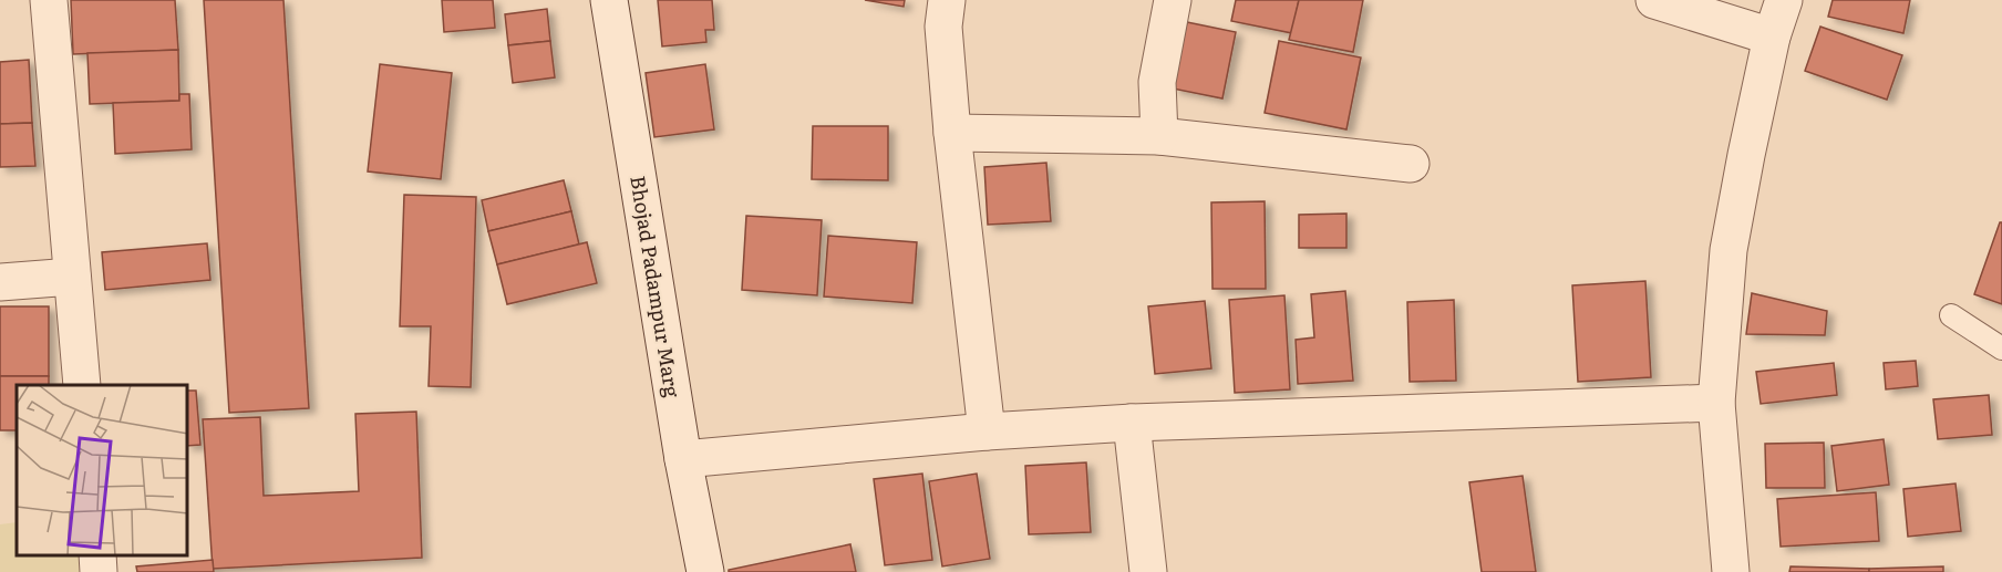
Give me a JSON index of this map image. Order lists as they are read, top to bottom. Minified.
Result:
{"streets":{"street":["Bhojad Padampur Marg"]}}
